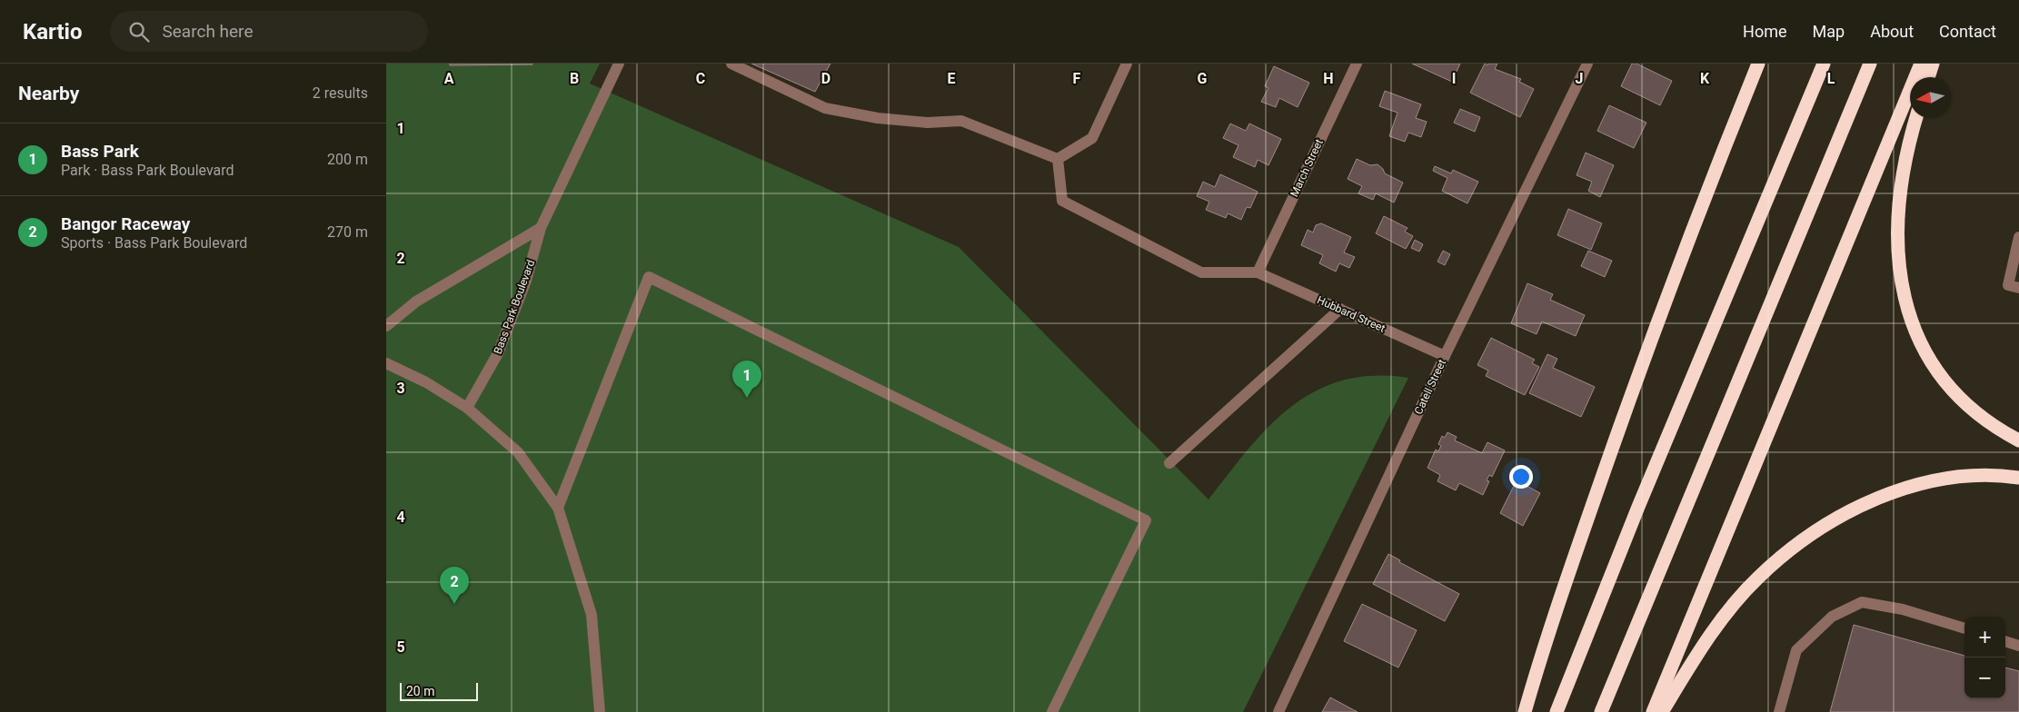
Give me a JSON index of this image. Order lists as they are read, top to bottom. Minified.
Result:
{"streets":{"street":["March Street","Bass Park Boulevard","Hubbard Street","Catell Street"]},"crossings":[["March Street","Hubbard Street"],["Hubbard Street","Catell Street"]],"scale_bar":"20 m","north":"left","page":{"header":"Kartio","search":"Search here","nav":["Home","Map","About","Contact"],"heading":["Nearby","2 results"],"list":[{"mark":"1","name":"Bass Park","note":"Park · Bass Park Boulevard","value":"200 m"},{"mark":"2","name":"Bangor Raceway","note":"Sports · Bass Park Boulevard","value":"270 m"}],"pins":["1","2"],"map_buttons":["+","−"],"scale":"20 m"},"grid":{"columns":["A","B","C","D","E","F","G","H","I","J","K","L"],"rows":["1","2","3","4","5"]}}
